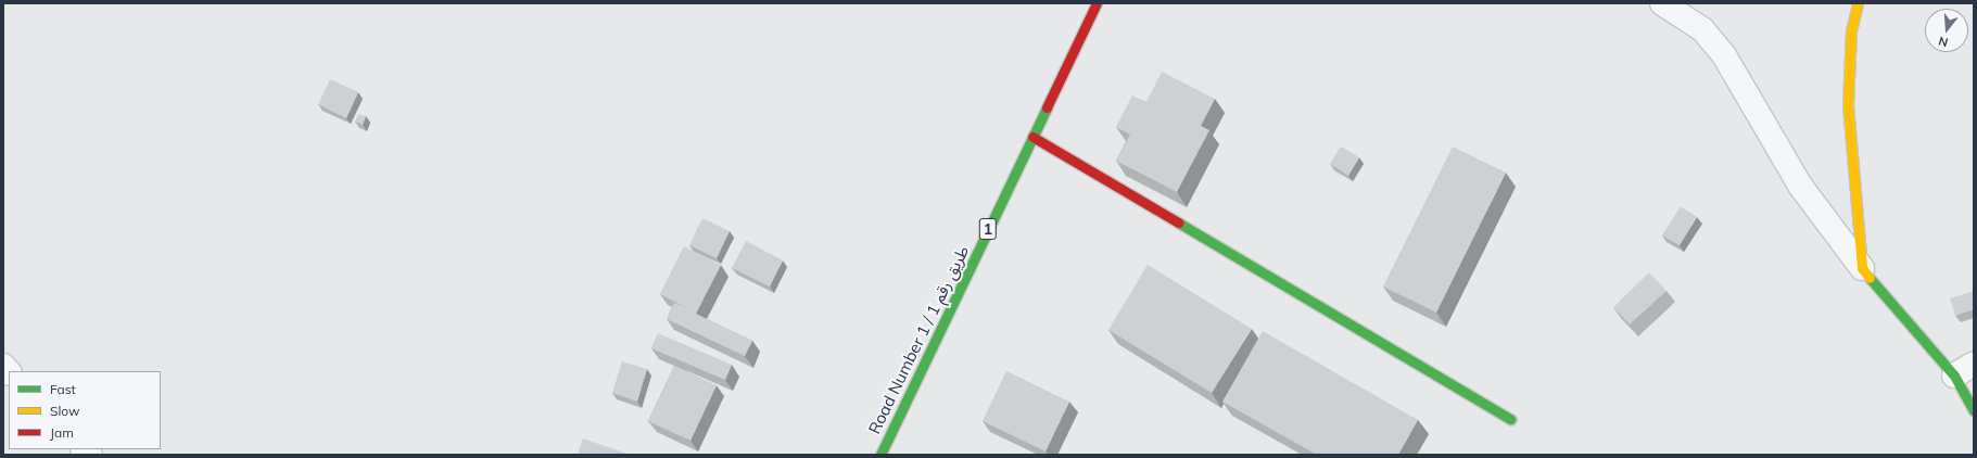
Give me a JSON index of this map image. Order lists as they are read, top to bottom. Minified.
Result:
{"streets":{"main road":["1","Road Number 1 / طريق رقم 1"]},"legend":["Fast","Slow","Jam"],"north":"bottom"}
